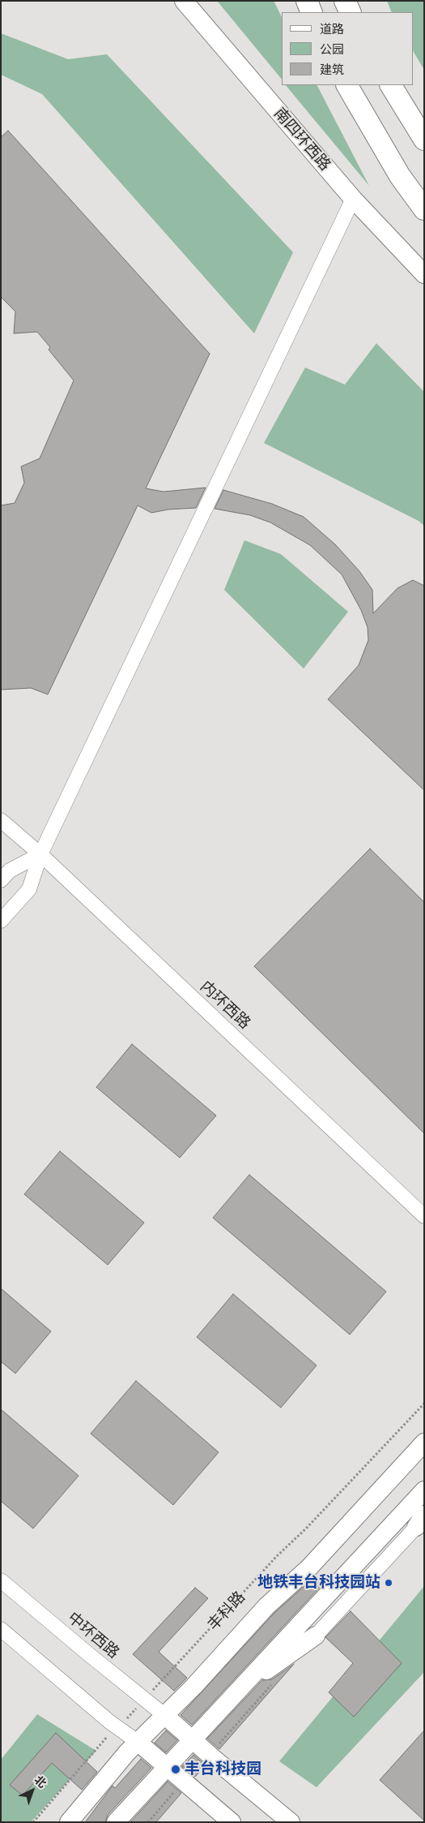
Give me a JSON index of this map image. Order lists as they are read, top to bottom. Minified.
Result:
{"streets":{"main road":["南四环西路","丰科路"],"street":["内环西路","中环西路"]},"crossings":[["丰科路","中环西路"]],"places":["地铁丰台科技园站","丰台科技园"],"legend":["道路","公园","建筑"],"north":"top right"}
